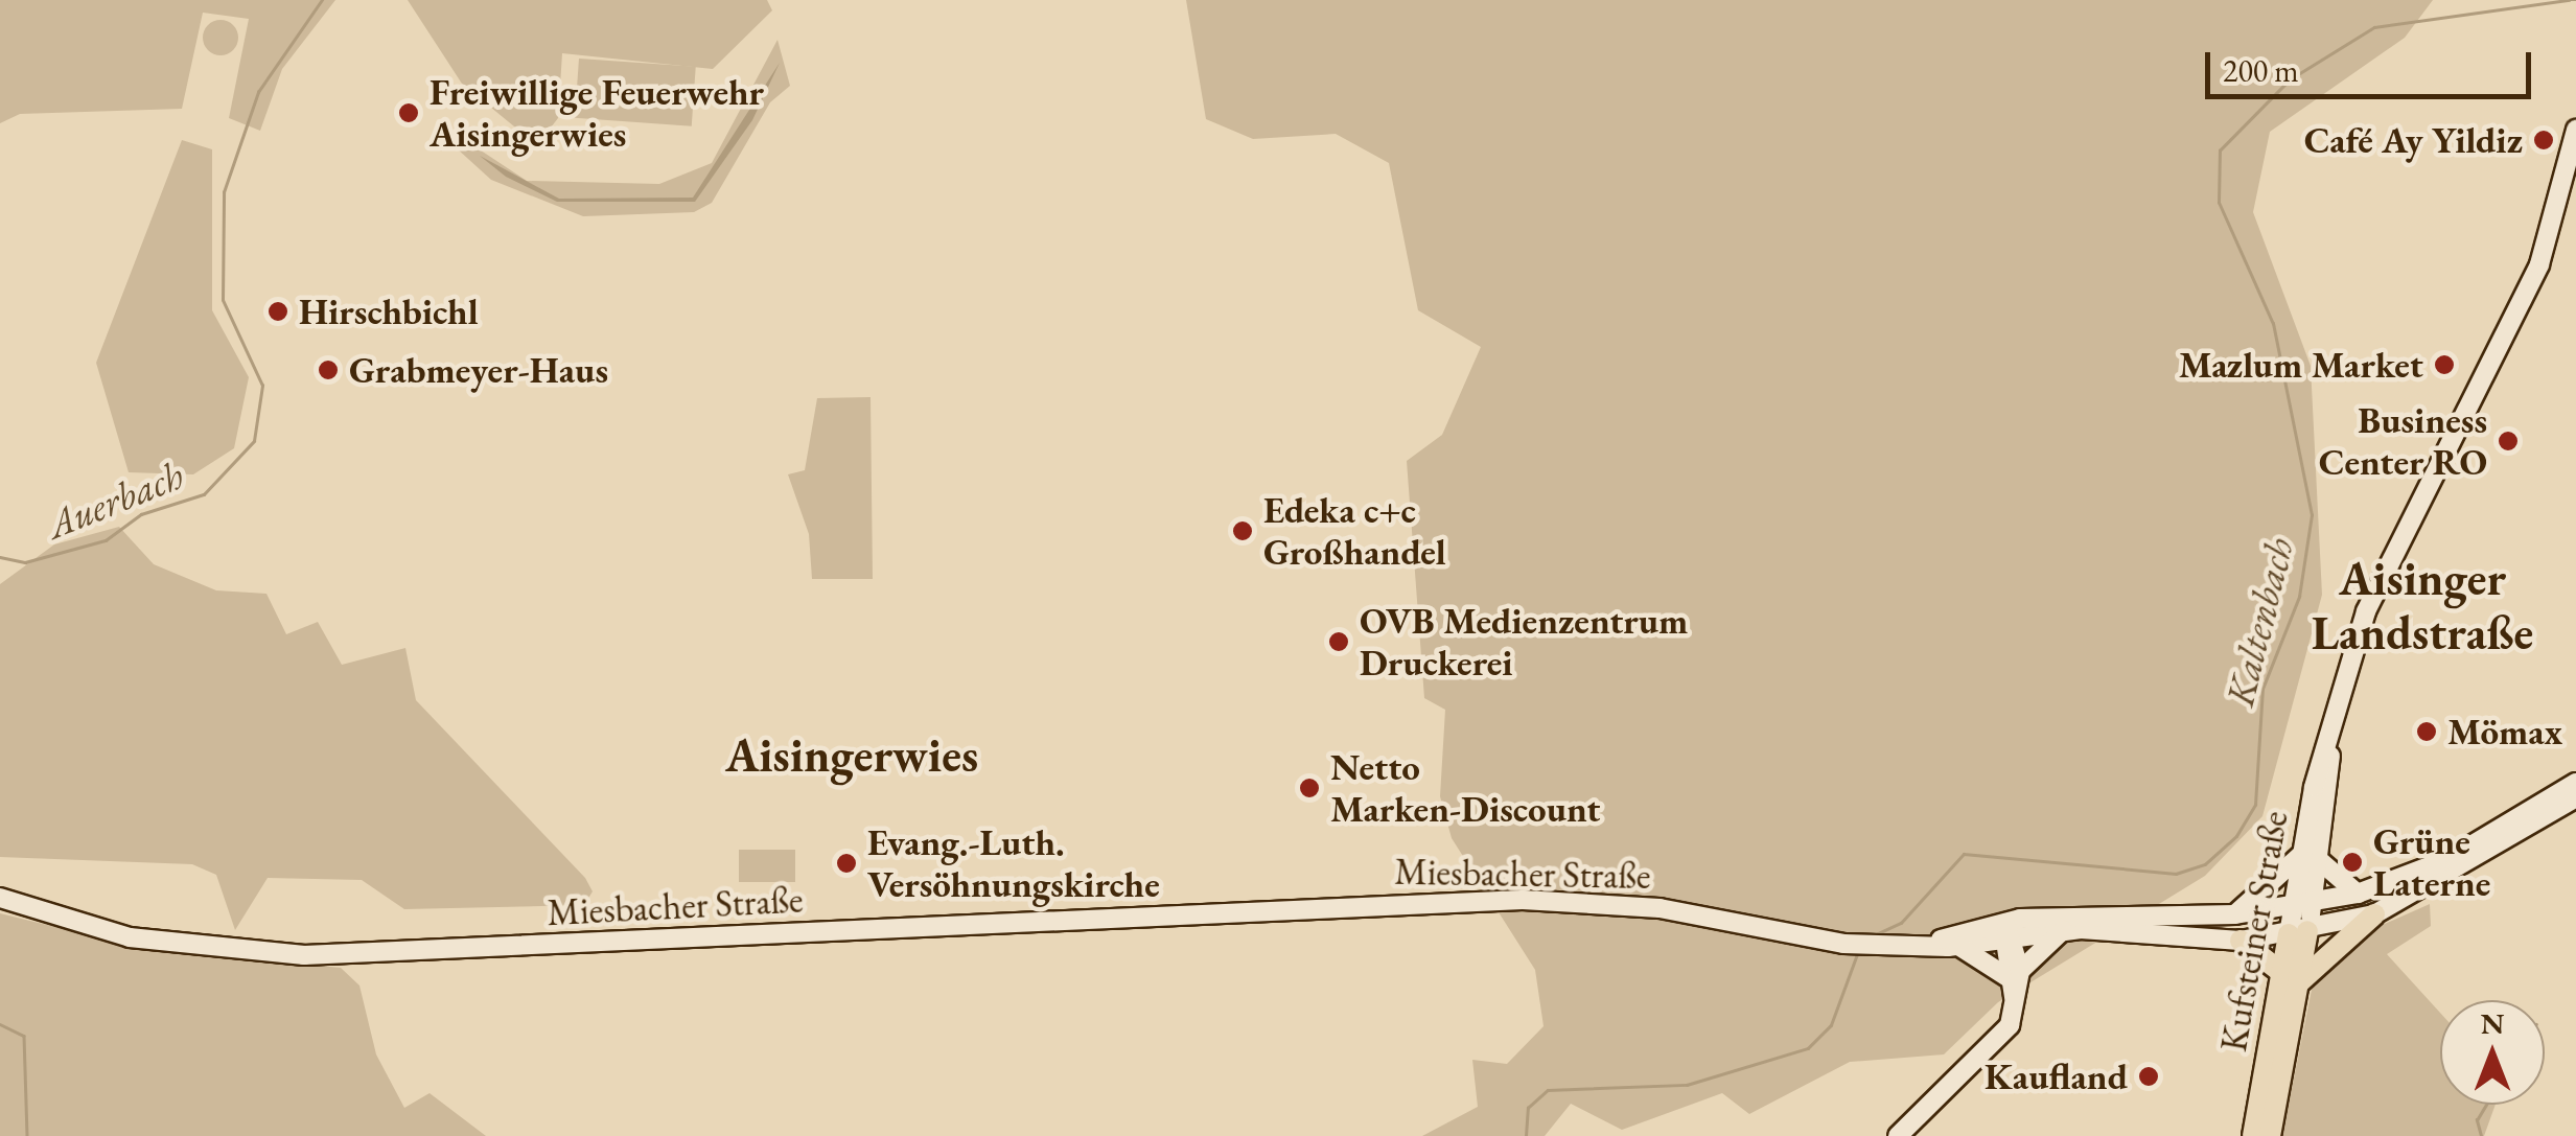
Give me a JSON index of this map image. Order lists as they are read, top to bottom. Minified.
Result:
{"streets":{"main road":["Miesbacher Straße","Kufsteiner Straße"]},"crossings":[["Miesbacher Straße","Kufsteiner Straße"]],"districts":["Aisinger Landstraße","Aisingerwies"],"water":["Auerbach","Kaltenbach"],"places":["Freiwillige Feuerwehr Aisingerwies","Café Ay Yildiz","Hirschbichl","Mazlum Market","Grabmeyer-Haus","Business Center RO","Edeka c+c Großhandel","OVB Medienzentrum Druckerei","Mömax","Netto Marken-Discount","Grüne Laterne","Evang.-Luth. Versöhnungskirche","Kaufland"],"scale_bar":"200 m","north":"top"}
